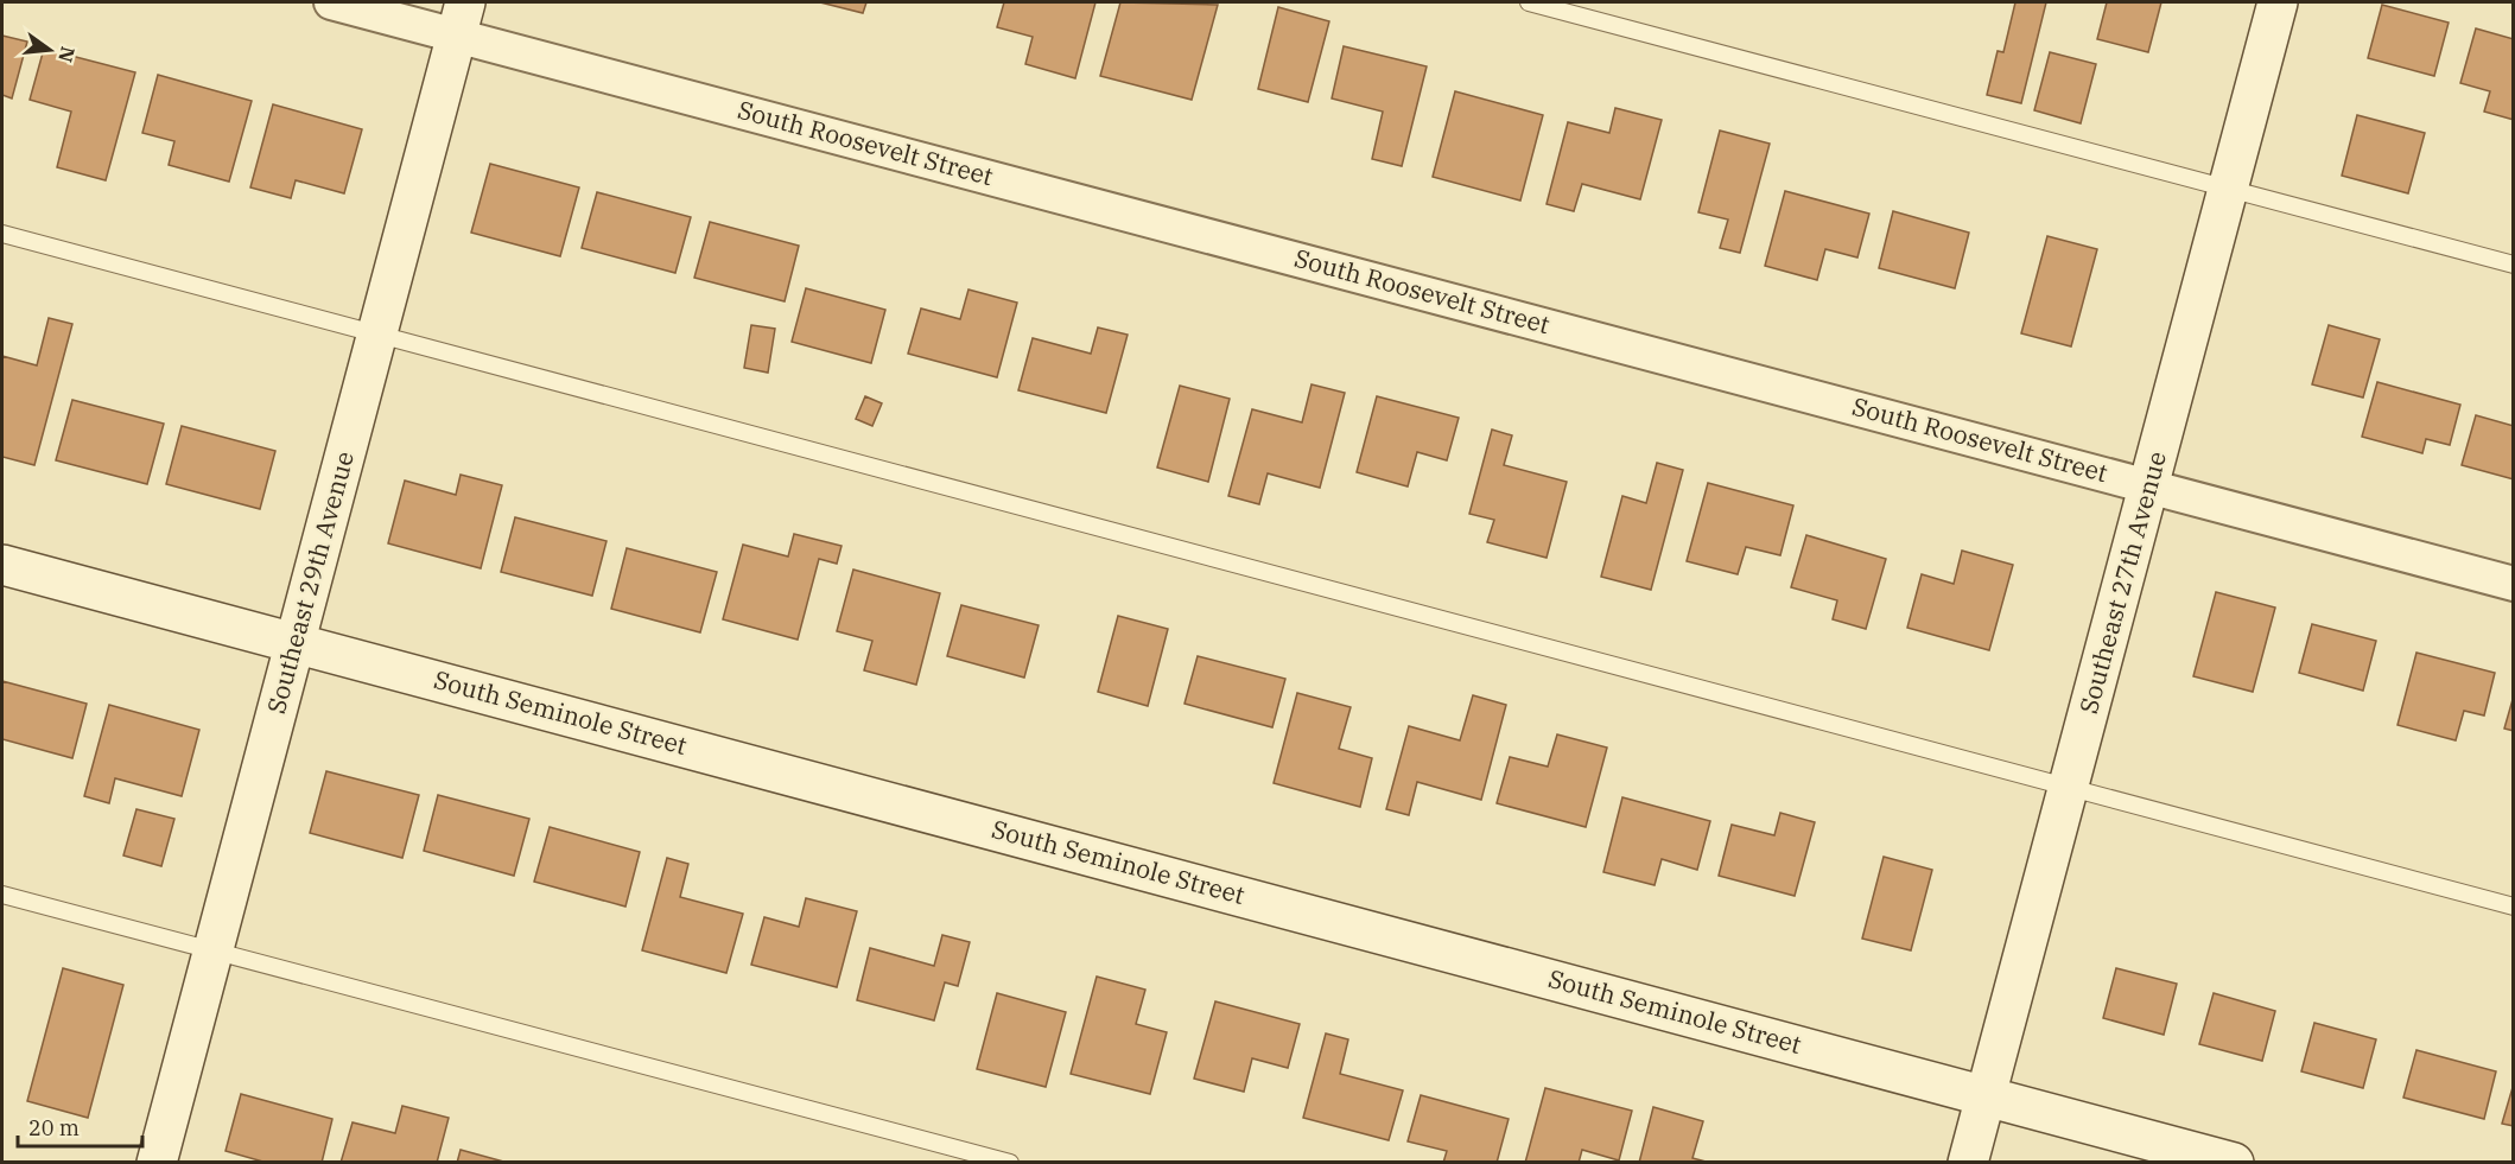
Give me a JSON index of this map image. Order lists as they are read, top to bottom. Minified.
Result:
{"streets":{"street":["South Roosevelt Street","Southeast 29th Avenue","Southeast 27th Avenue","South Seminole Street"]},"crossings":[["South Roosevelt Street","Southeast 29th Avenue"],["South Roosevelt Street","Southeast 27th Avenue"],["Southeast 29th Avenue","South Seminole Street"],["Southeast 27th Avenue","South Seminole Street"]],"scale_bar":"20 m","north":"right"}
